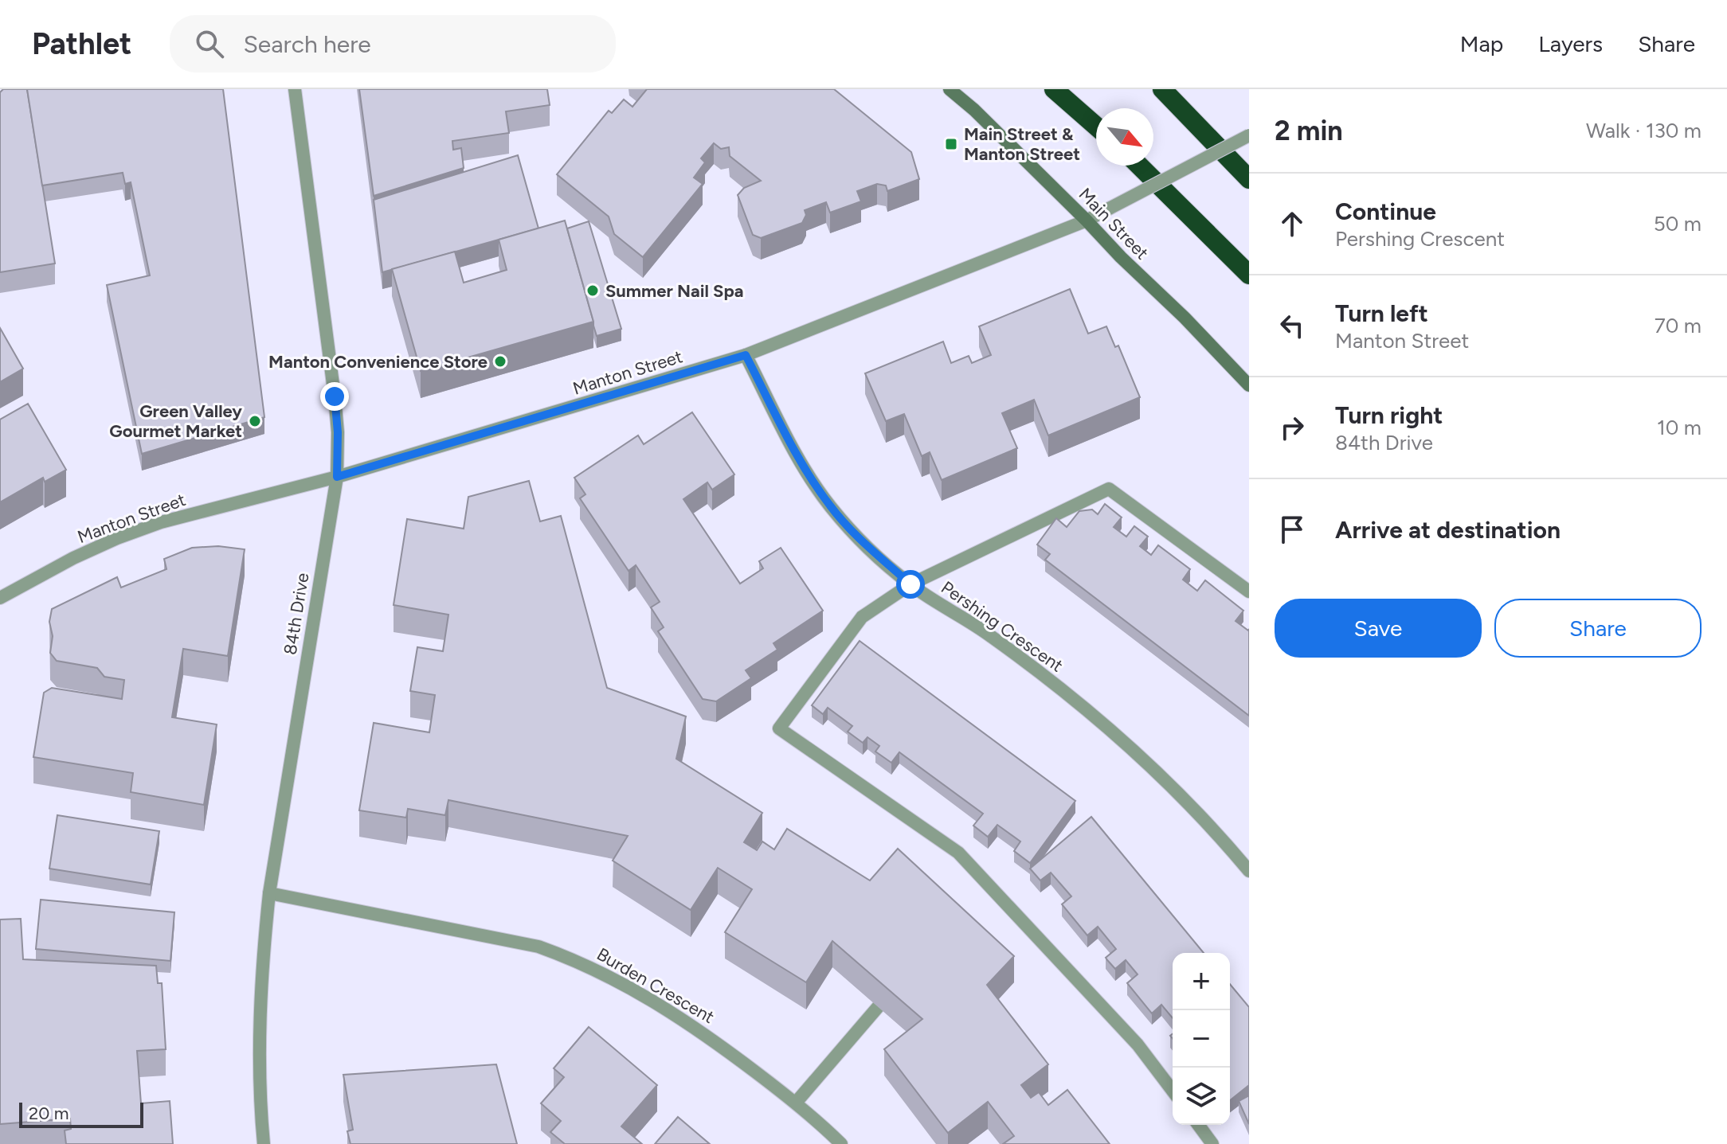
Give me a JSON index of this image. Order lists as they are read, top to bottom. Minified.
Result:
{"streets":{"main road":["Main Street"],"street":["Manton Street","84th Drive","Pershing Crescent","Burden Crescent"]},"crossings":[["Main Street","Manton Street"],["Manton Street","84th Drive"],["Manton Street","Pershing Crescent"],["84th Drive","Burden Crescent"]],"places":{"transit":["Main Street & Manton Street"],"other":["Summer Nail Spa","Manton Convenience Store","Green Valley Gourmet Market"]},"scale_bar":"20 m","north":"bottom right","page":{"header":"Pathlet","search":"Search here","nav":["Map","Layers","Share"],"heading":["2 min","Walk · 130 m"],"list":[["Continue","Pershing Crescent","50 m"],["Turn left","Manton Street","70 m"],["Turn right","84th Drive","10 m"],"Arrive at destination"],"buttons":["Save","Share"],"map_buttons":["+","−"],"scale":"20 m"}}
